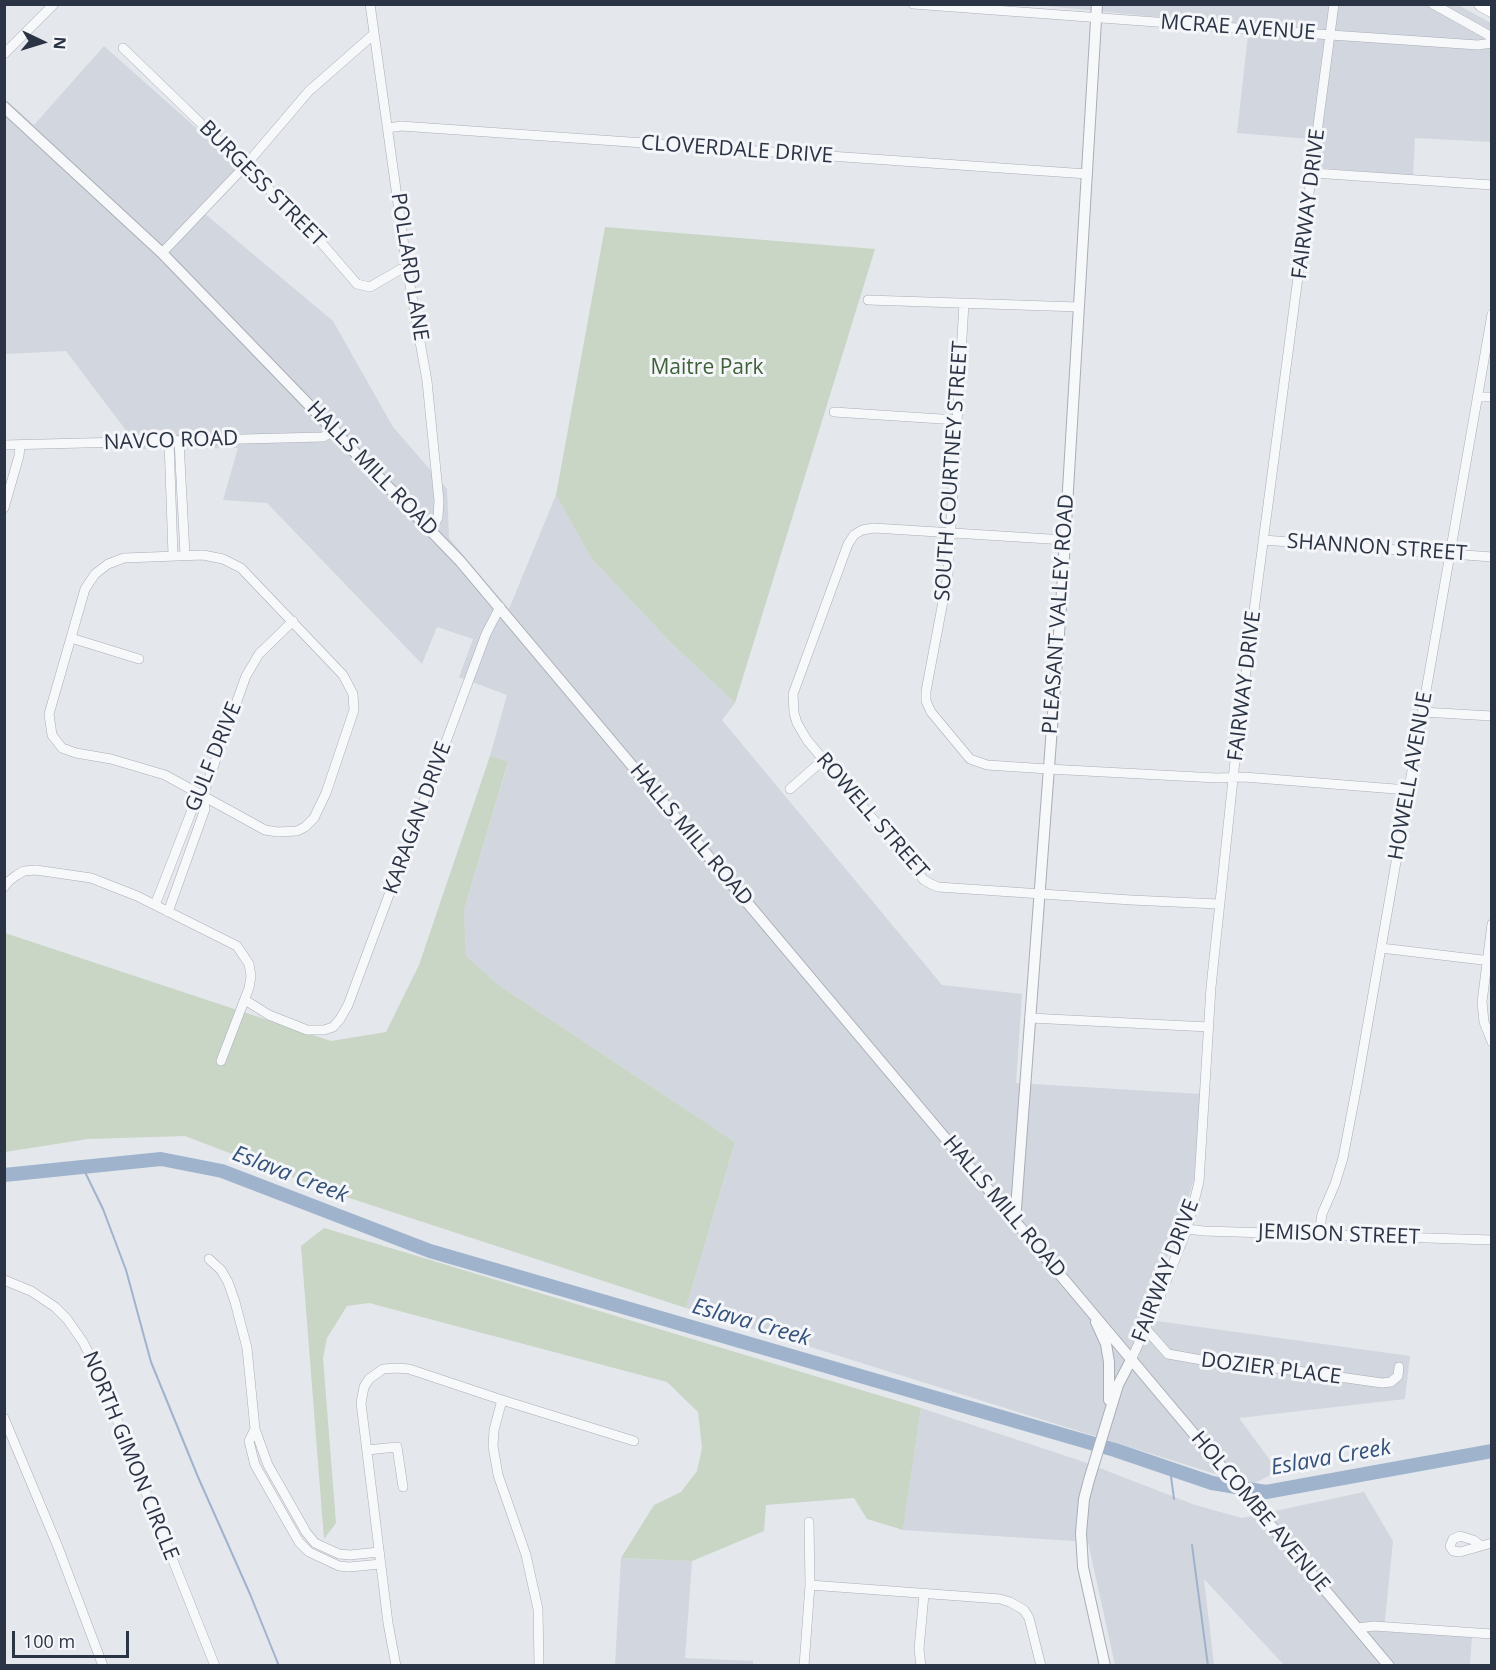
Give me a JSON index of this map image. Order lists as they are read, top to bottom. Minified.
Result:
{"streets":{"street":["MCRAE AVENUE","CLOVERDALE DRIVE","BURGESS STREET","FAIRWAY DRIVE","POLLARD LANE","NAVCO ROAD","HALLS MILL ROAD","SOUTH COURTNEY STREET","SHANNON STREET","PLEASANT VALLEY ROAD","GULF DRIVE","HOWELL AVENUE","ROWELL STREET","KARAGAN DRIVE","JEMISON STREET","DOZIER PLACE","NORTH GIMON CIRCLE","HOLCOMBE AVENUE"]},"crossings":[["MCRAE AVENUE","FAIRWAY DRIVE"],["MCRAE AVENUE","PLEASANT VALLEY ROAD"],["CLOVERDALE DRIVE","POLLARD LANE"],["CLOVERDALE DRIVE","PLEASANT VALLEY ROAD"],["BURGESS STREET","POLLARD LANE"],["FAIRWAY DRIVE","HALLS MILL ROAD"],["FAIRWAY DRIVE","SOUTH COURTNEY STREET"],["FAIRWAY DRIVE","SHANNON STREET"],["FAIRWAY DRIVE","ROWELL STREET"],["FAIRWAY DRIVE","JEMISON STREET"],["FAIRWAY DRIVE","DOZIER PLACE"],["FAIRWAY DRIVE","HOLCOMBE AVENUE"],["POLLARD LANE","HALLS MILL ROAD"],["NAVCO ROAD","HALLS MILL ROAD"],["HALLS MILL ROAD","PLEASANT VALLEY ROAD"],["HALLS MILL ROAD","KARAGAN DRIVE"],["HALLS MILL ROAD","HOLCOMBE AVENUE"],["SOUTH COURTNEY STREET","PLEASANT VALLEY ROAD"],["SOUTH COURTNEY STREET","HOWELL AVENUE"],["SOUTH COURTNEY STREET","ROWELL STREET"],["SHANNON STREET","HOWELL AVENUE"],["PLEASANT VALLEY ROAD","ROWELL STREET"],["HOWELL AVENUE","JEMISON STREET"]],"water":["Eslava Creek"],"parks":["Maitre Park"],"scale_bar":"100 m","north":"right"}
